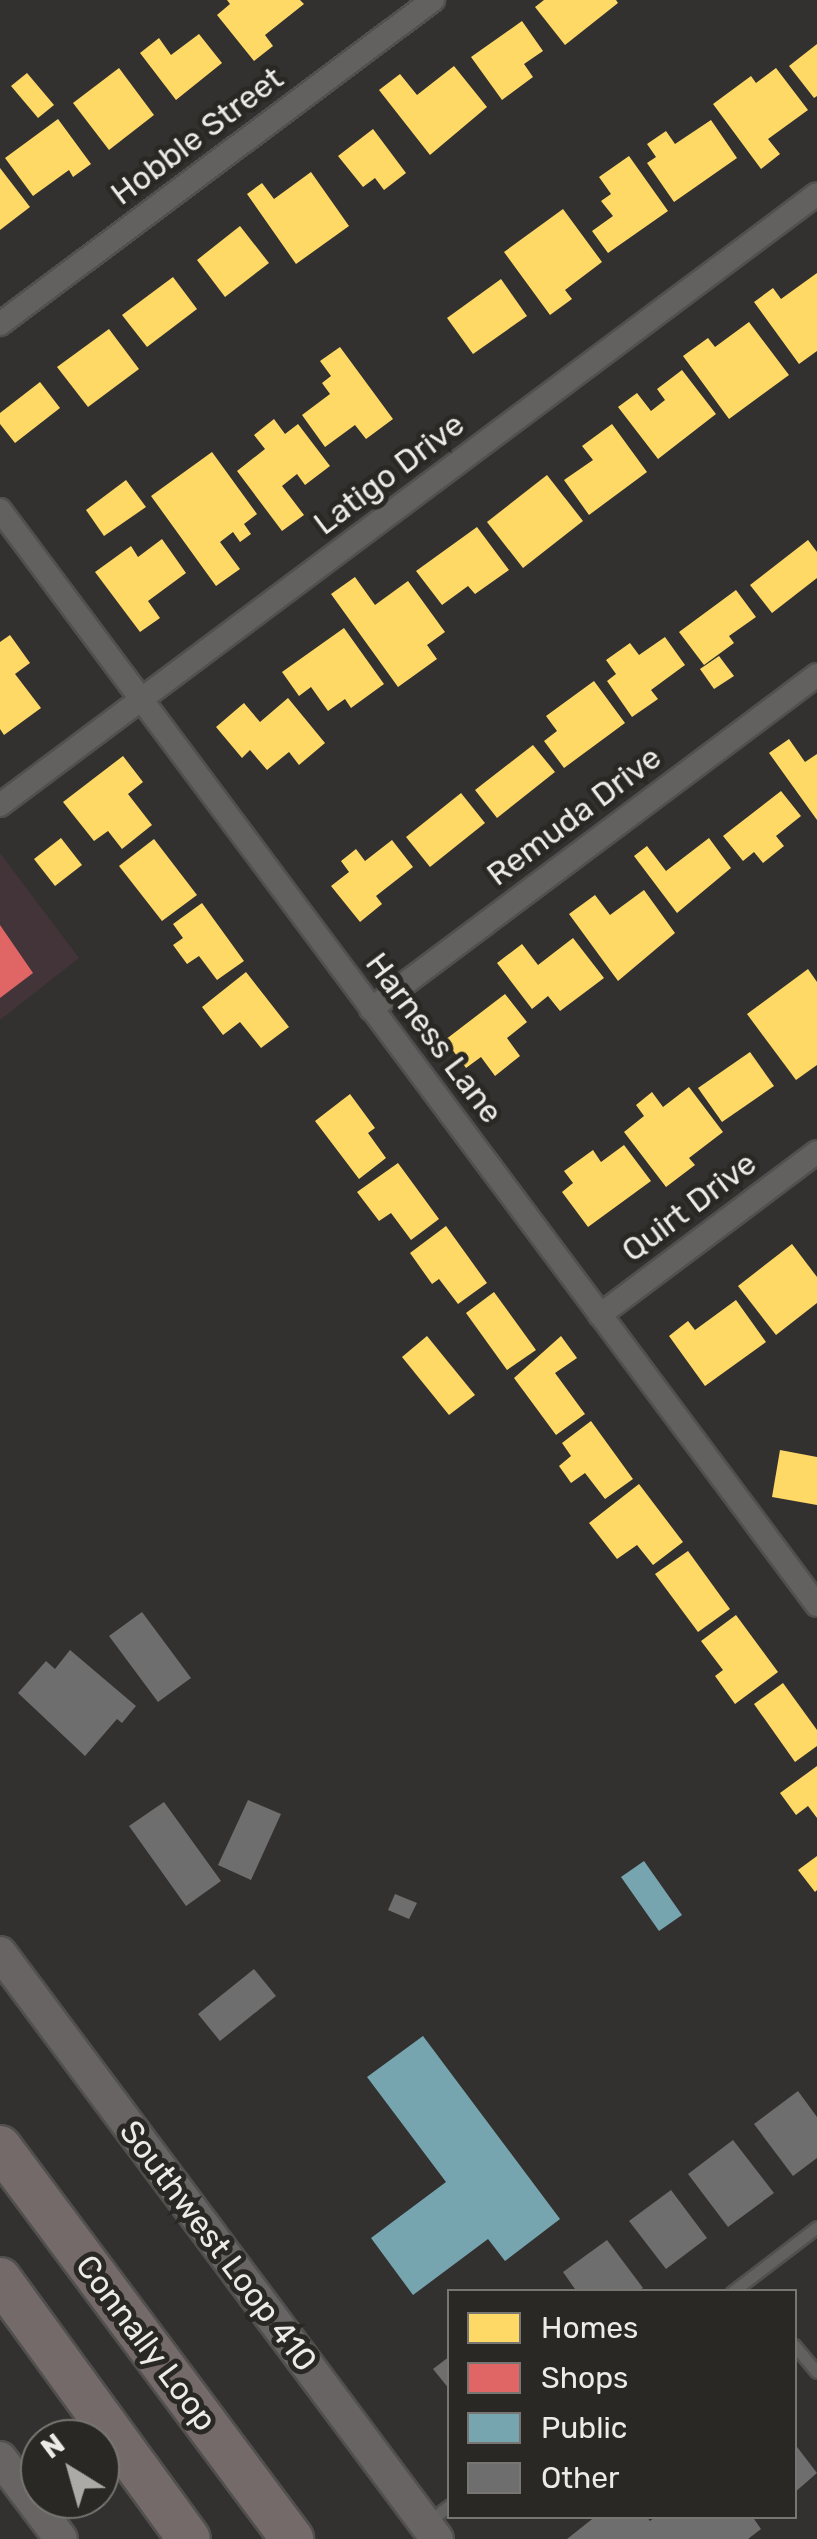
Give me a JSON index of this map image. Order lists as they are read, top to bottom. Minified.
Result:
{"streets":{"highway":["Connally Loop"],"main road":["Southwest Loop 410"],"street":["Hobble Street","Latigo Drive","Remuda Drive","Harness Lane","Quirt Drive"]},"crossings":[["Latigo Drive","Harness Lane"],["Remuda Drive","Harness Lane"],["Harness Lane","Quirt Drive"]],"legend":["Homes","Shops","Public","Other"],"north":"top left"}
